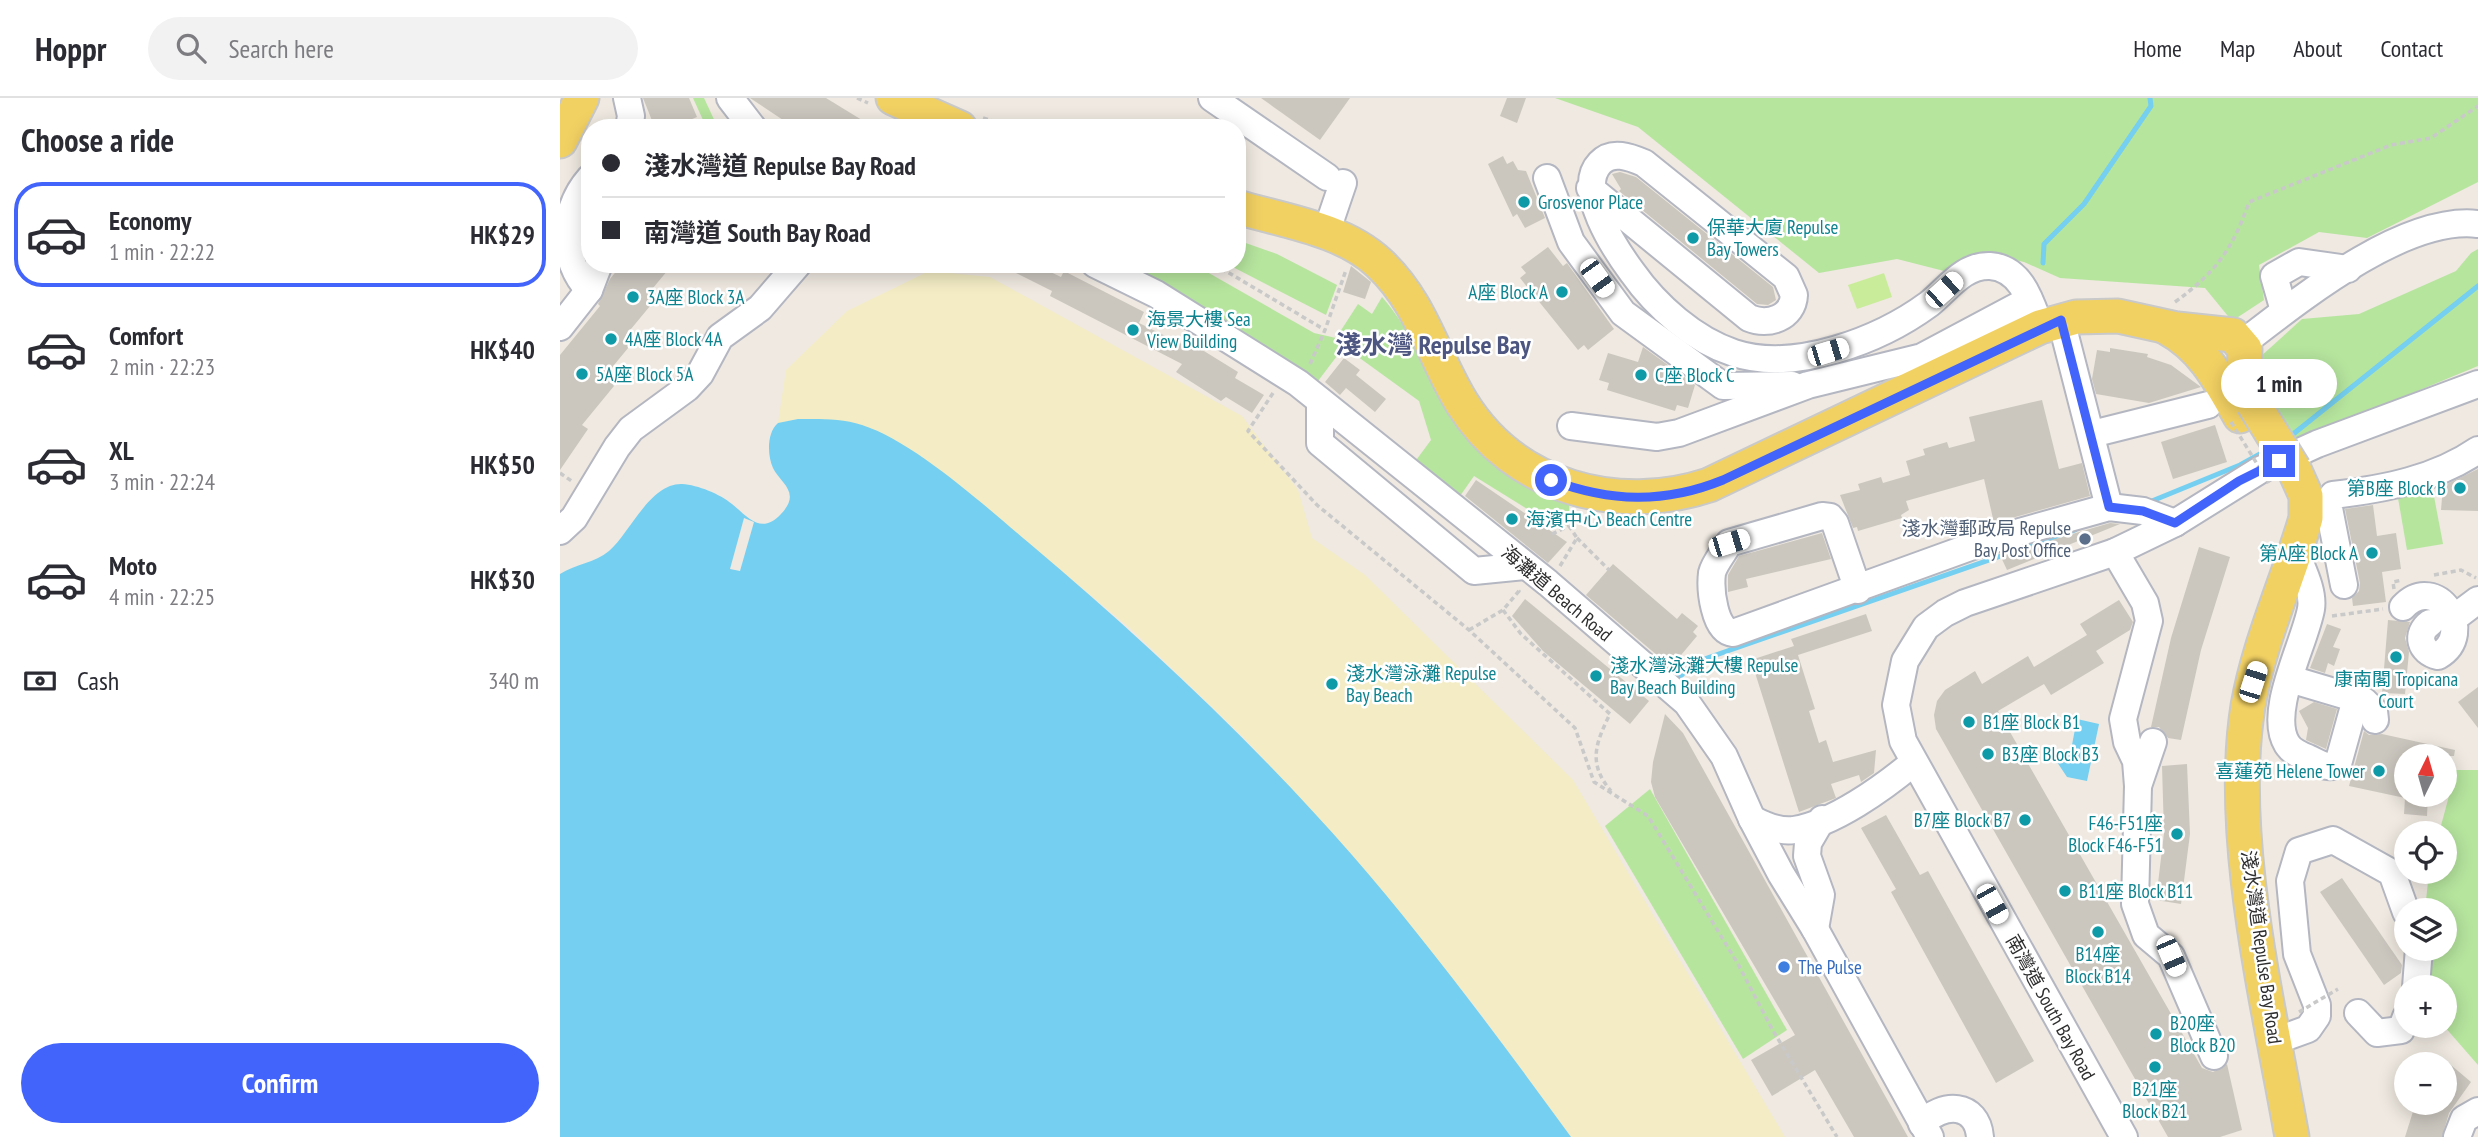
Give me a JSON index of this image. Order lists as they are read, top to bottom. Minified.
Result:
{"streets":{"main road":["淺水灣道 Repulse Bay Road"],"street":["海灘道 Beach Road","南灣道 South Bay Road"]},"districts":["淺水灣 Repulse Bay"],"places":["Grosvenor Place","保華大廈 Repulse Bay Towers","A座 Block A","3A座 Block 3A","海景大樓 Sea View Building","4A座 Block 4A","5A座 Block 5A","C座 Block C","第B座 Block B","海濱中心 Beach Centre","淺水灣郵政局 Repulse Bay Post Office","第A座 Block A","康南閣 Tropicana Court","淺水灣泳灘大樓 Repulse Bay Beach Building","淺水灣泳灘 Repulse Bay Beach","B1座 Block B1","B3座 Block B3","喜蓮苑 Helene Tower","B7座 Block B7","F46-F51座 Block F46-F51","B11座 Block B11","B14座 Block B14","The Pulse","B20座 Block B20","B21座 Block B21"],"north":"top","page":{"header":"Hoppr","search":"Search here","nav":["Home","Map","About","Contact"],"heading":"Choose a ride","banner":["淺水灣道 Repulse Bay Road","南灣道 South Bay Road"],"list":[{"name":"Economy","note":"1 min · 22:22","value":"HK$29"},{"name":"Comfort","note":"2 min · 22:23","value":"HK$40"},{"name":"XL","note":"3 min · 22:24","value":"HK$50"},{"name":"Moto","note":"4 min · 22:25","value":"HK$30"}],"bubble":"1 min","pay":["Cash","340 m"],"map_buttons":["+","−"],"buttons":"Confirm"}}
